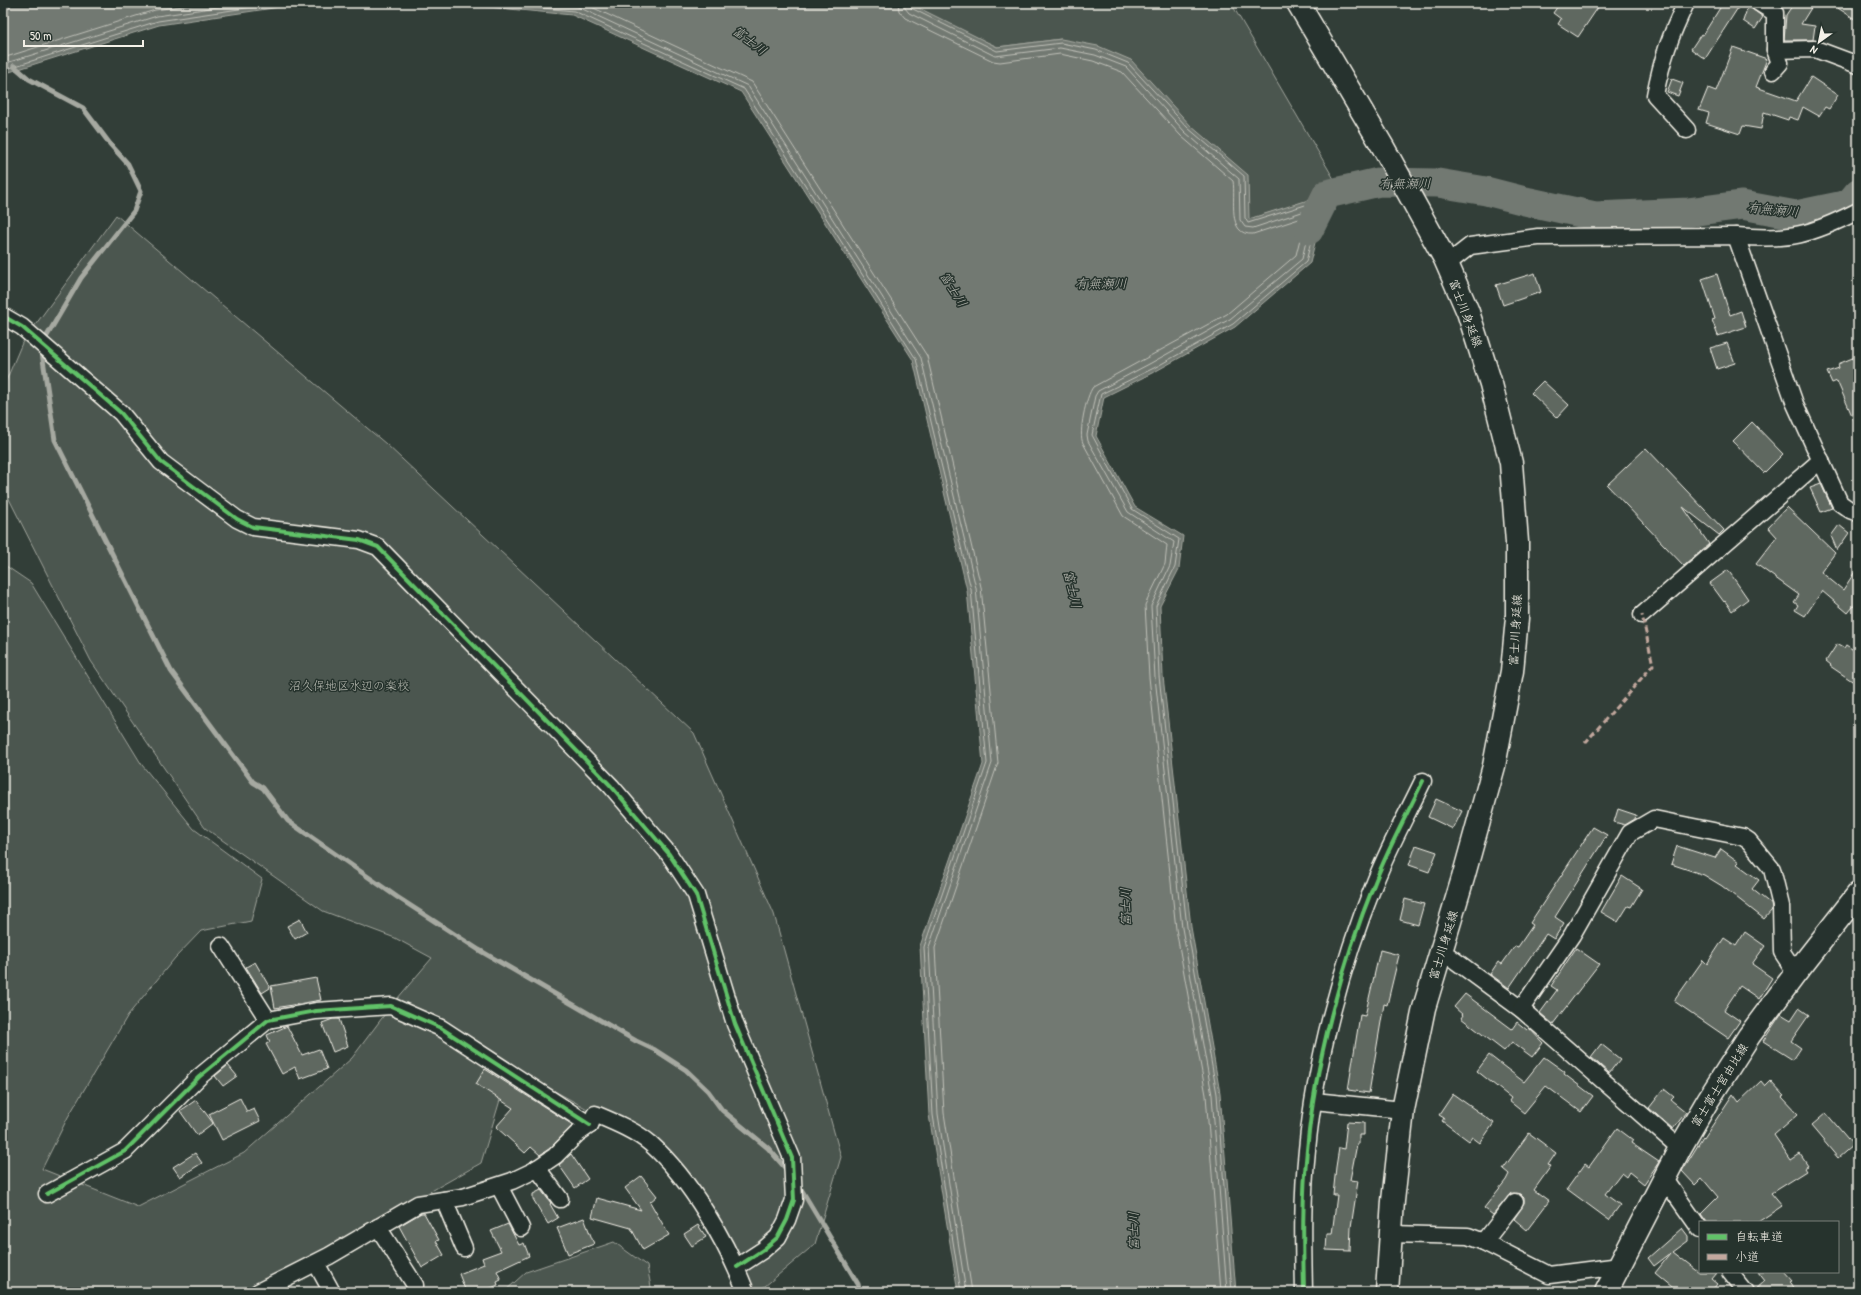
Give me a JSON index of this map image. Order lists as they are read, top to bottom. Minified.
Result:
{"streets":{"main road":["富士川身延線","富士富士宮由比線"]},"water":["富士川","有無瀬川"],"parks":["沼久保地区水辺の楽校"],"legend":["自転車道","小道"],"scale_bar":"50 m","north":"bottom left"}
